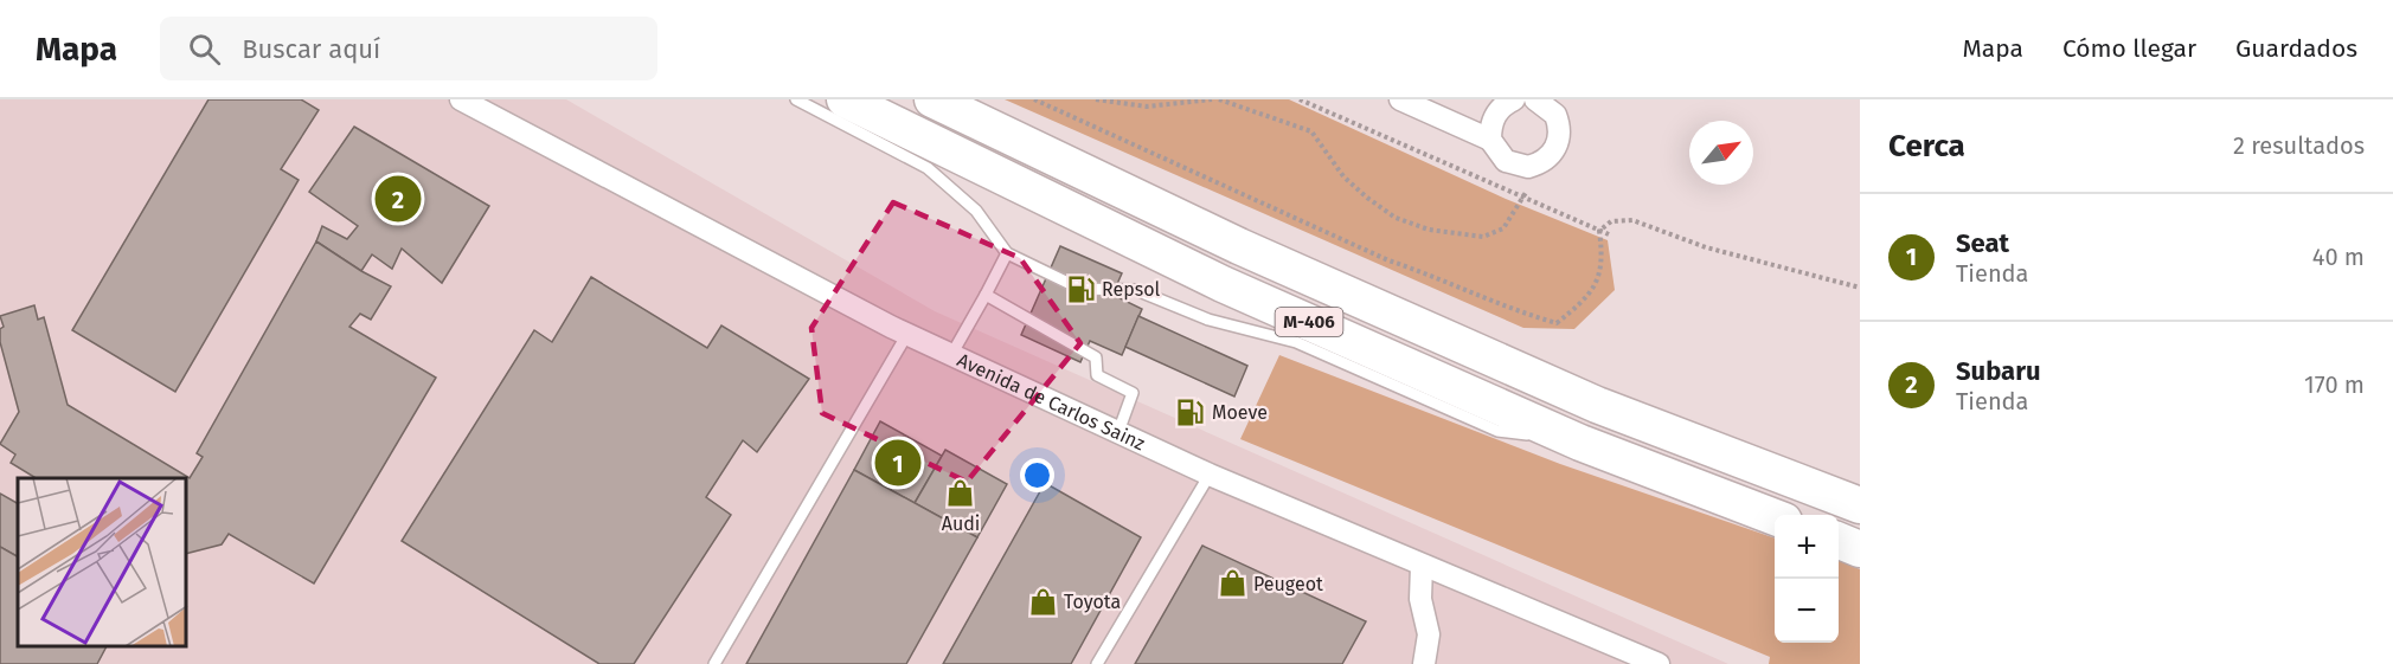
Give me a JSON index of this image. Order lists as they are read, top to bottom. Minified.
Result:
{"streets":{"highway":["M-406"],"street":["Avenida de Carlos Sainz"]},"places":{"fuel station":["Repsol","Moeve"],"shop":["Audi","Peugeot","Toyota"]},"north":"top right","page":{"header":"Mapa","search":"Buscar aquí","nav":["Mapa","Cómo llegar","Guardados"],"heading":["Cerca","2 resultados"],"pins":["2","1"],"list":[{"mark":"1","name":"Seat","note":"Tienda","value":"40 m"},{"mark":"2","name":"Subaru","note":"Tienda","value":"170 m"}],"map_buttons":["+","−"]}}
